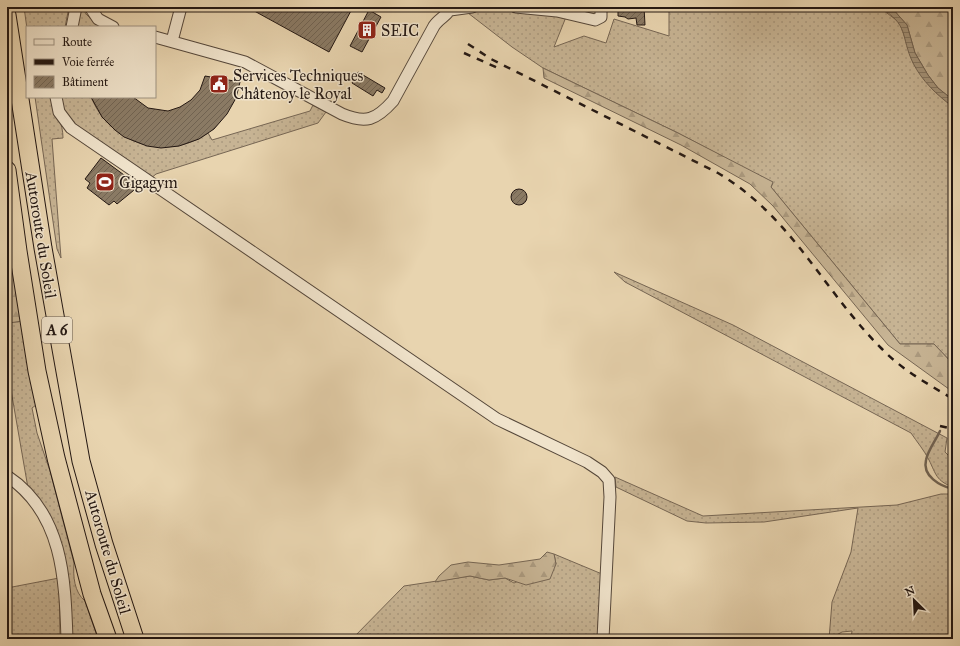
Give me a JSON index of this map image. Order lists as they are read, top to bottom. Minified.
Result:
{"streets":{"highway":["Autoroute du Soleil","A 6"]},"places":{"building":["SEIC"],"public building":["Services Techniques Châtenoy le Royal"],"sports":["Gigagym"]},"legend":["Route","Voie ferrée","Bâtiment"],"north":"top left"}
